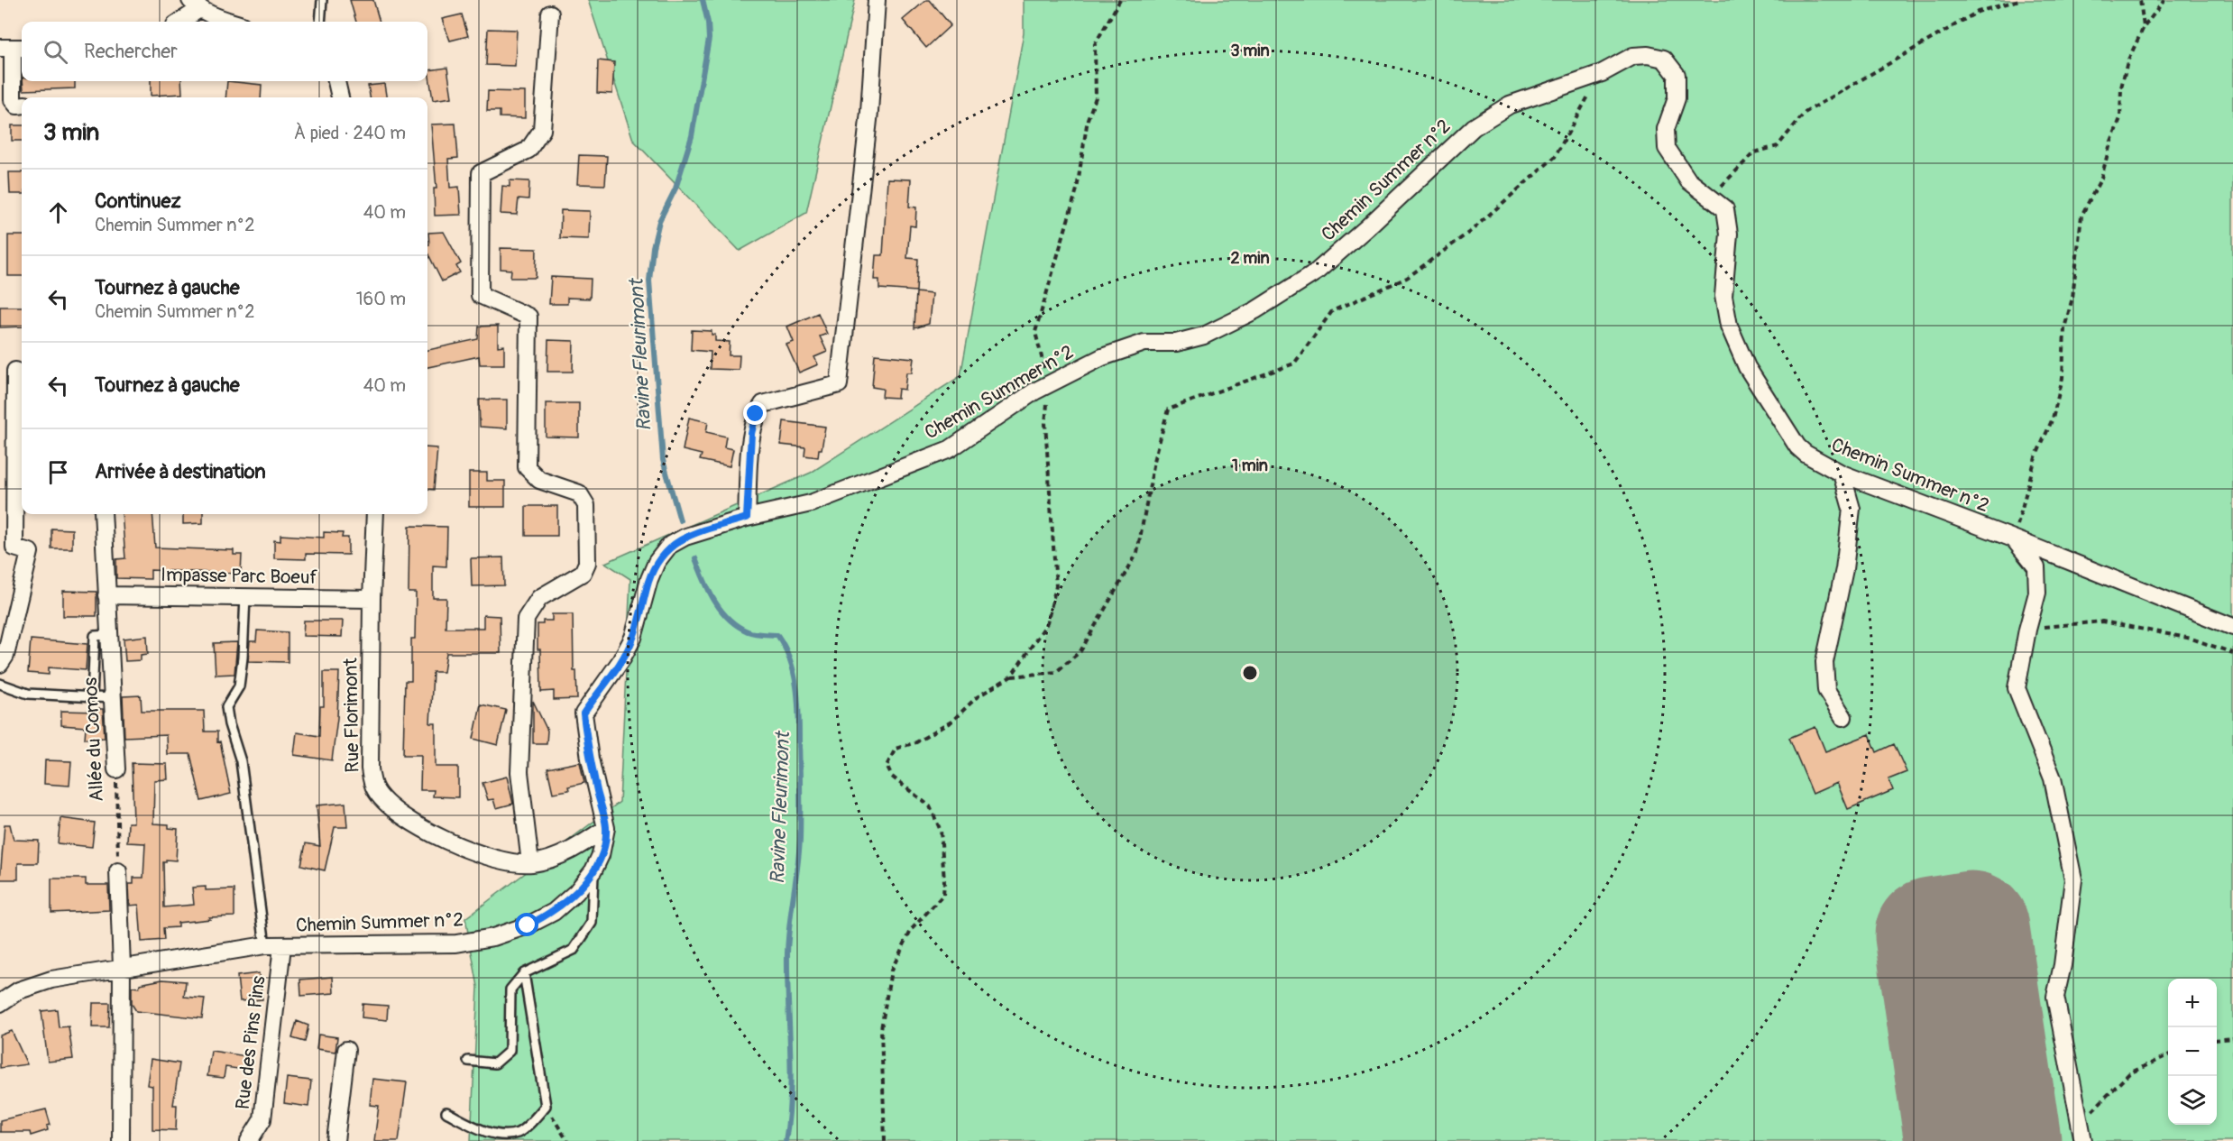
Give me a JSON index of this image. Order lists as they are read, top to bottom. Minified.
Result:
{"streets":{"street":["Chemin Summer n°2","Impasse Parc Boeuf","Rue Florimont","Allée du Comos","Rue des Pins Pins"]},"crossings":[["Chemin Summer n°2","Rue Florimont"],["Chemin Summer n°2","Rue des Pins Pins"],["Impasse Parc Boeuf","Rue Florimont"],["Impasse Parc Boeuf","Allée du Comos"]],"water":["Ravine Fleurimont"],"page":{"search":"Rechercher","heading":["3 min","À pied · 240 m"],"list":[["Continuez","Chemin Summer n°2","40 m"],["Tournez à gauche","Chemin Summer n°2","160 m"],["Tournez à gauche","40 m"],"Arrivée à destination"],"map_buttons":["+","−"]},"rings":["3 min","2 min","1 min"]}
